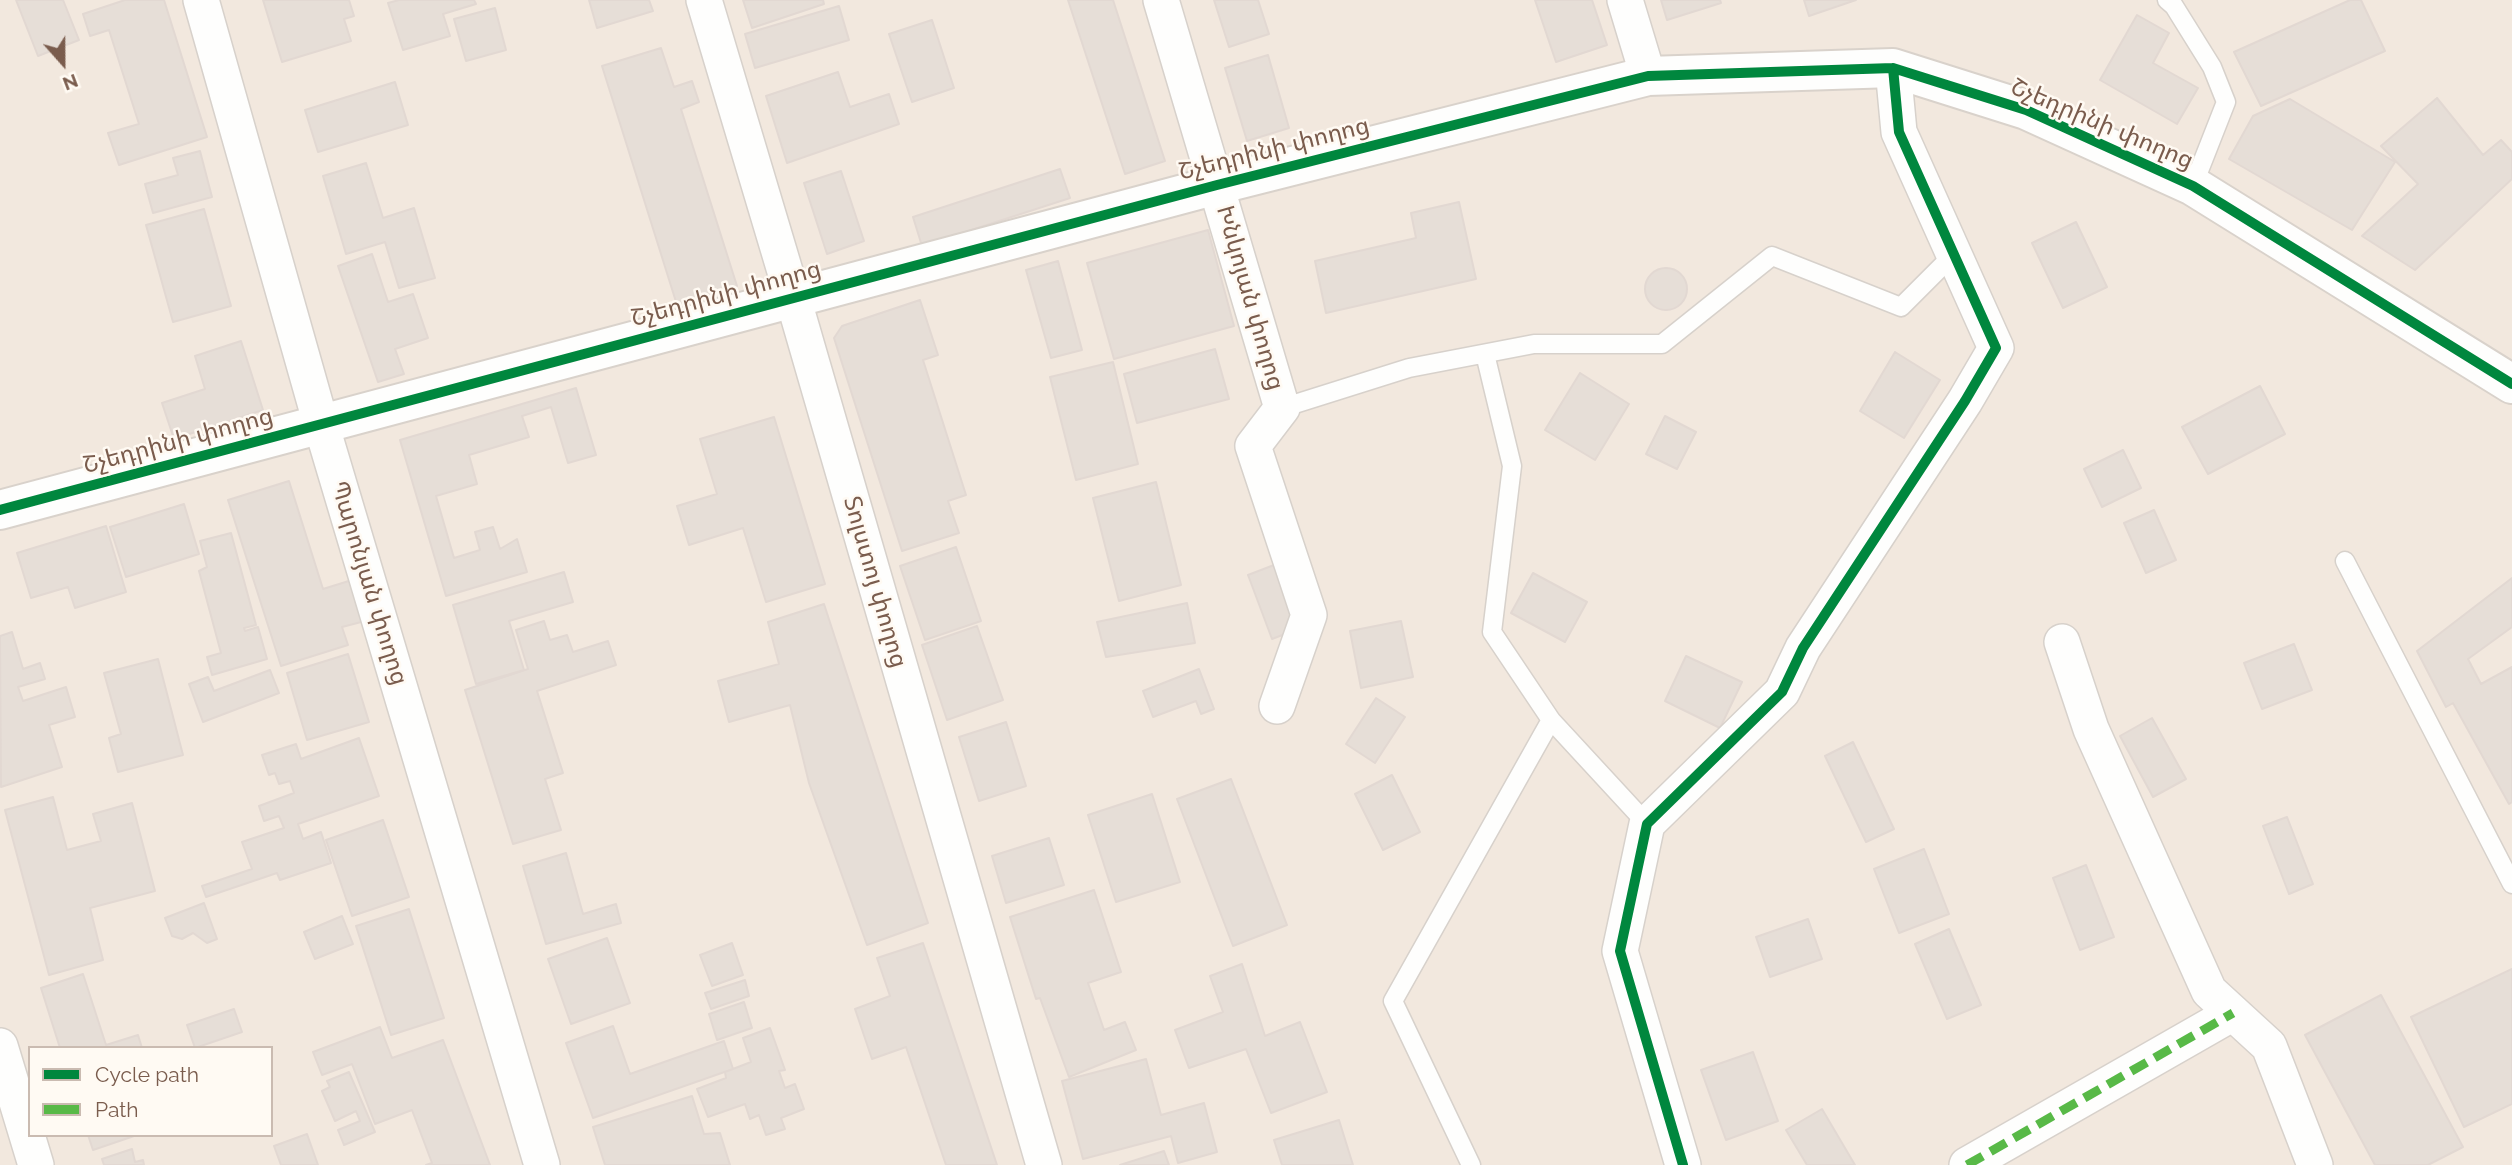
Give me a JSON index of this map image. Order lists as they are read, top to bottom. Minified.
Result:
{"streets":{"street":["Շչեդրինի փողոց","Խնկոյան փողոց","Տոլստոյ փողոց","Պարոնյան փողոց"]},"crossings":[["Շչեդրինի փողոց","Խնկոյան փողոց"],["Շչեդրինի փողոց","Տոլստոյ փողոց"],["Շչեդրինի փողոց","Պարոնյան փողոց"]],"legend":["Cycle path","Path"],"north":"bottom"}
